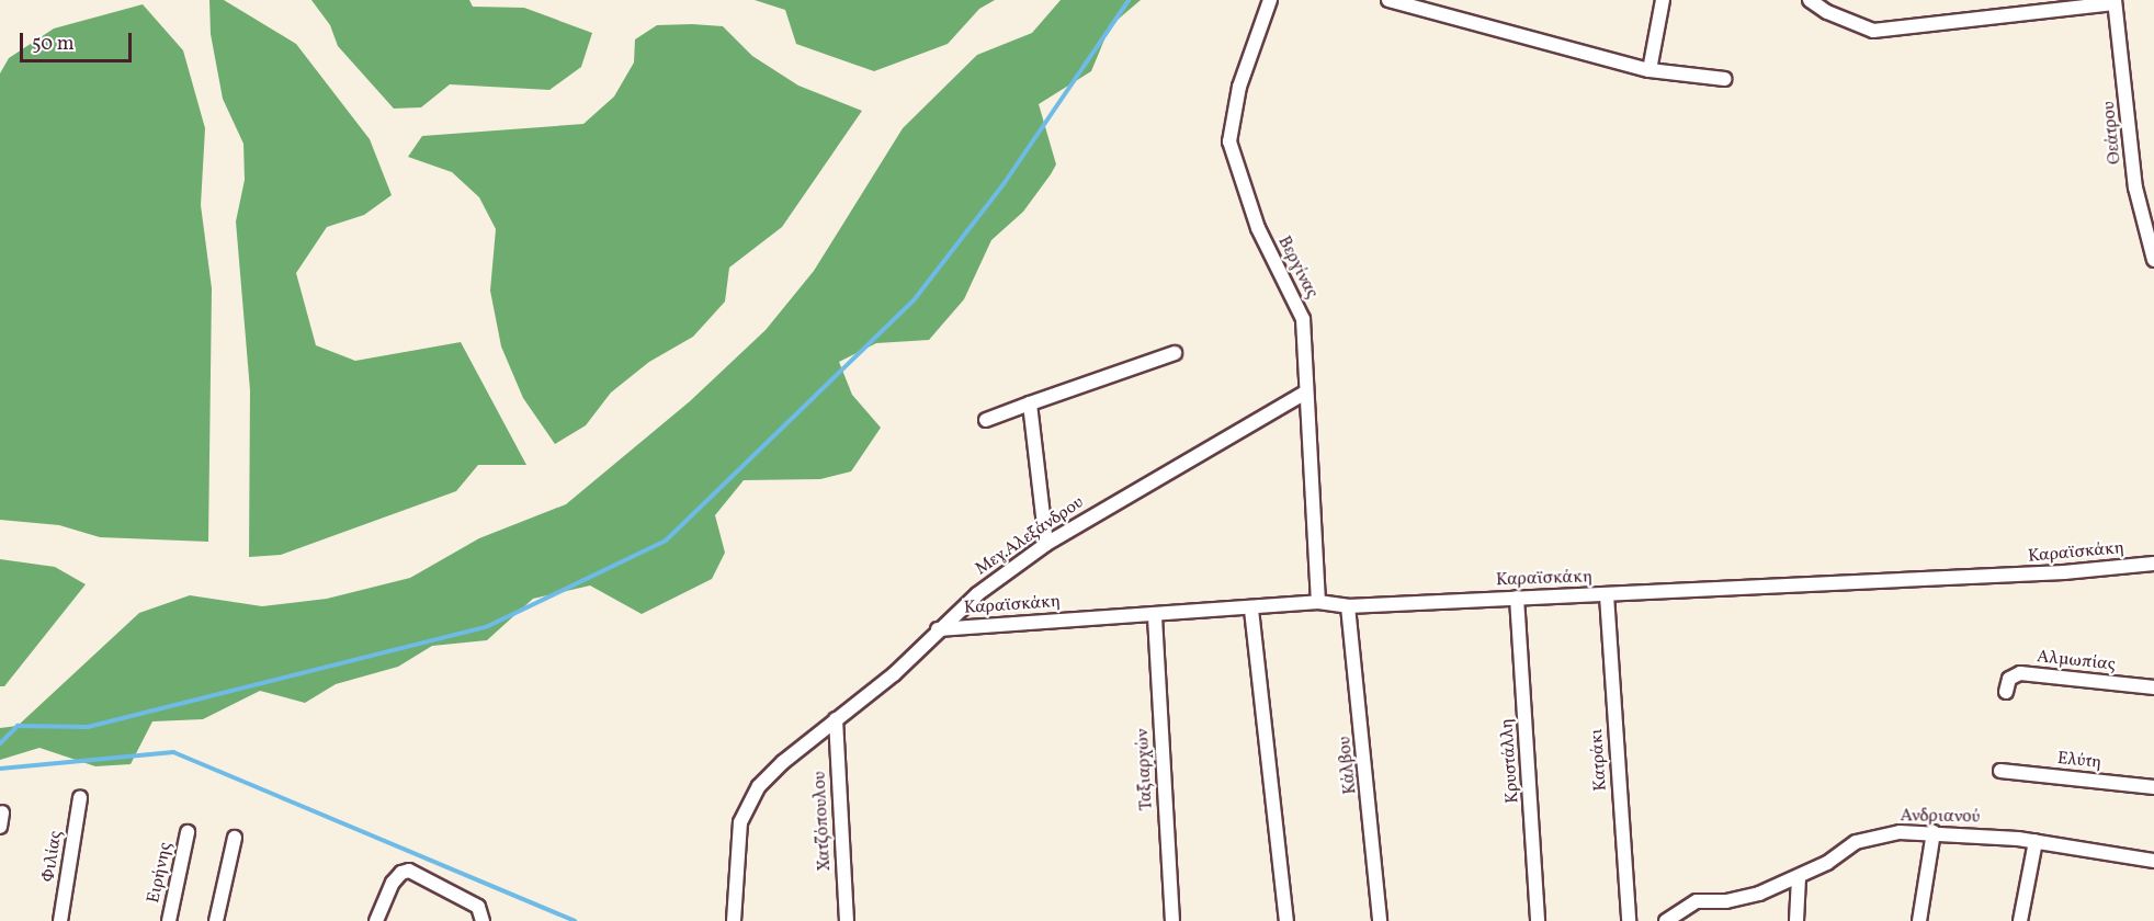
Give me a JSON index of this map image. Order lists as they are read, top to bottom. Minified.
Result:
{"streets":{"street":["Θεάτρου","Βεργίνας","Μεγ.Αλεξάνδρου","Καραϊσκάκη","Αλμωπίας","Κατράκι","Κρυστάλλη","Ελύτη","Κάλβου","Ταξιαρχών","Ανδριανού","Χατζόπουλου","Φιλίας","Ειρήνης"]},"crossings":[["Βεργίνας","Μεγ.Αλεξάνδρου"],["Βεργίνας","Καραϊσκάκη"],["Μεγ.Αλεξάνδρου","Καραϊσκάκη"],["Μεγ.Αλεξάνδρου","Χατζόπουλου"],["Καραϊσκάκη","Κατράκι"],["Καραϊσκάκη","Κρυστάλλη"],["Καραϊσκάκη","Κάλβου"],["Καραϊσκάκη","Ταξιαρχών"]],"scale_bar":"50 m"}
